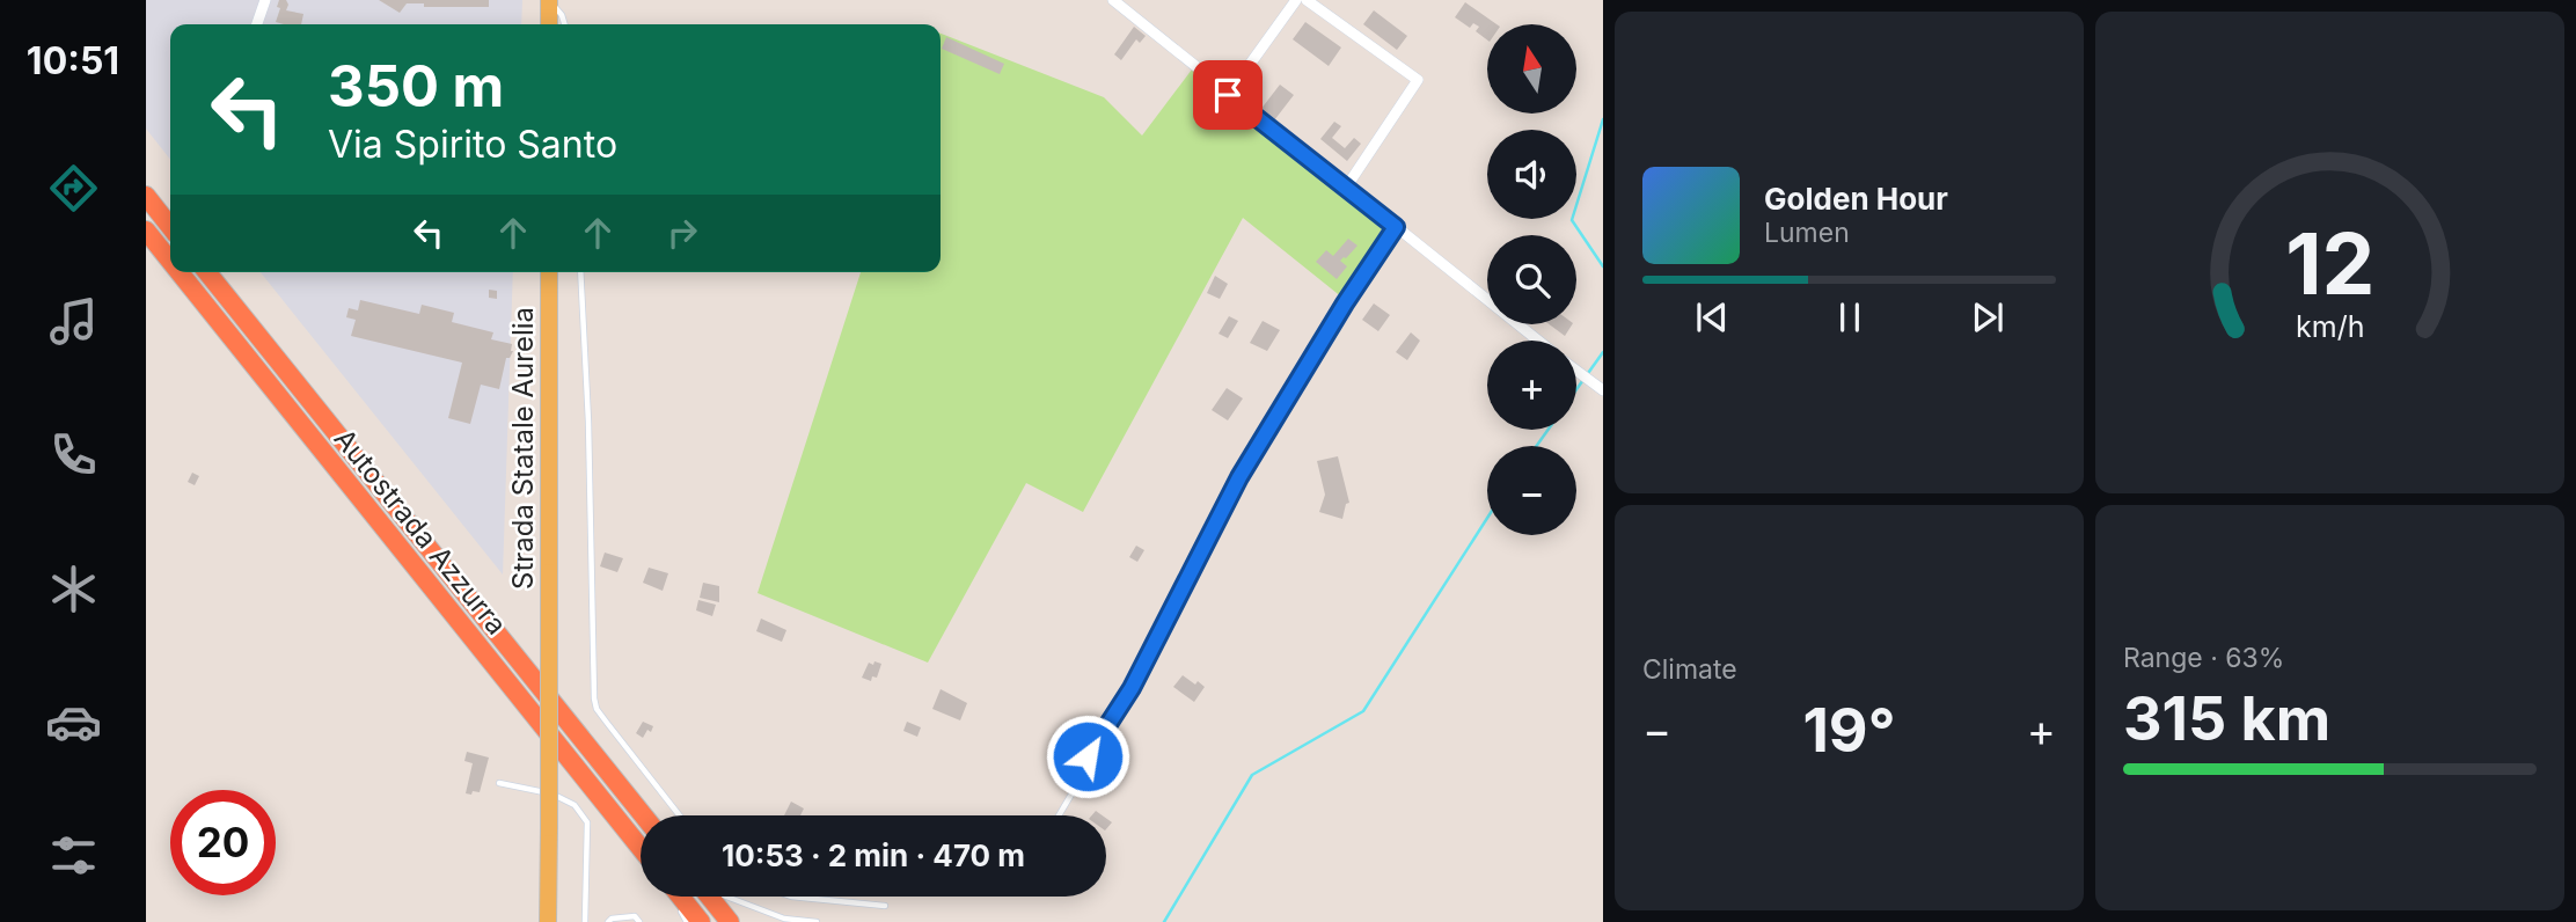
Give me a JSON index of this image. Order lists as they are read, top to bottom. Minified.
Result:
{"streets":{"highway":["Autostrada Azzurra"],"main road":["Strada Statale Aurelia"]},"north":"top","page":{"tabs":"10:51","map_buttons":["+","−"],"turn":["350 m","Via Spirito Santo"],"song":["Golden Hour","Lumen"],"tile":["Climate",["Range · 63%","315 km"]],"heat":["−","19°","+"],"limit":"20","trip":"10:53 · 2 min · 470 m","gauge":["12","km/h"]}}
